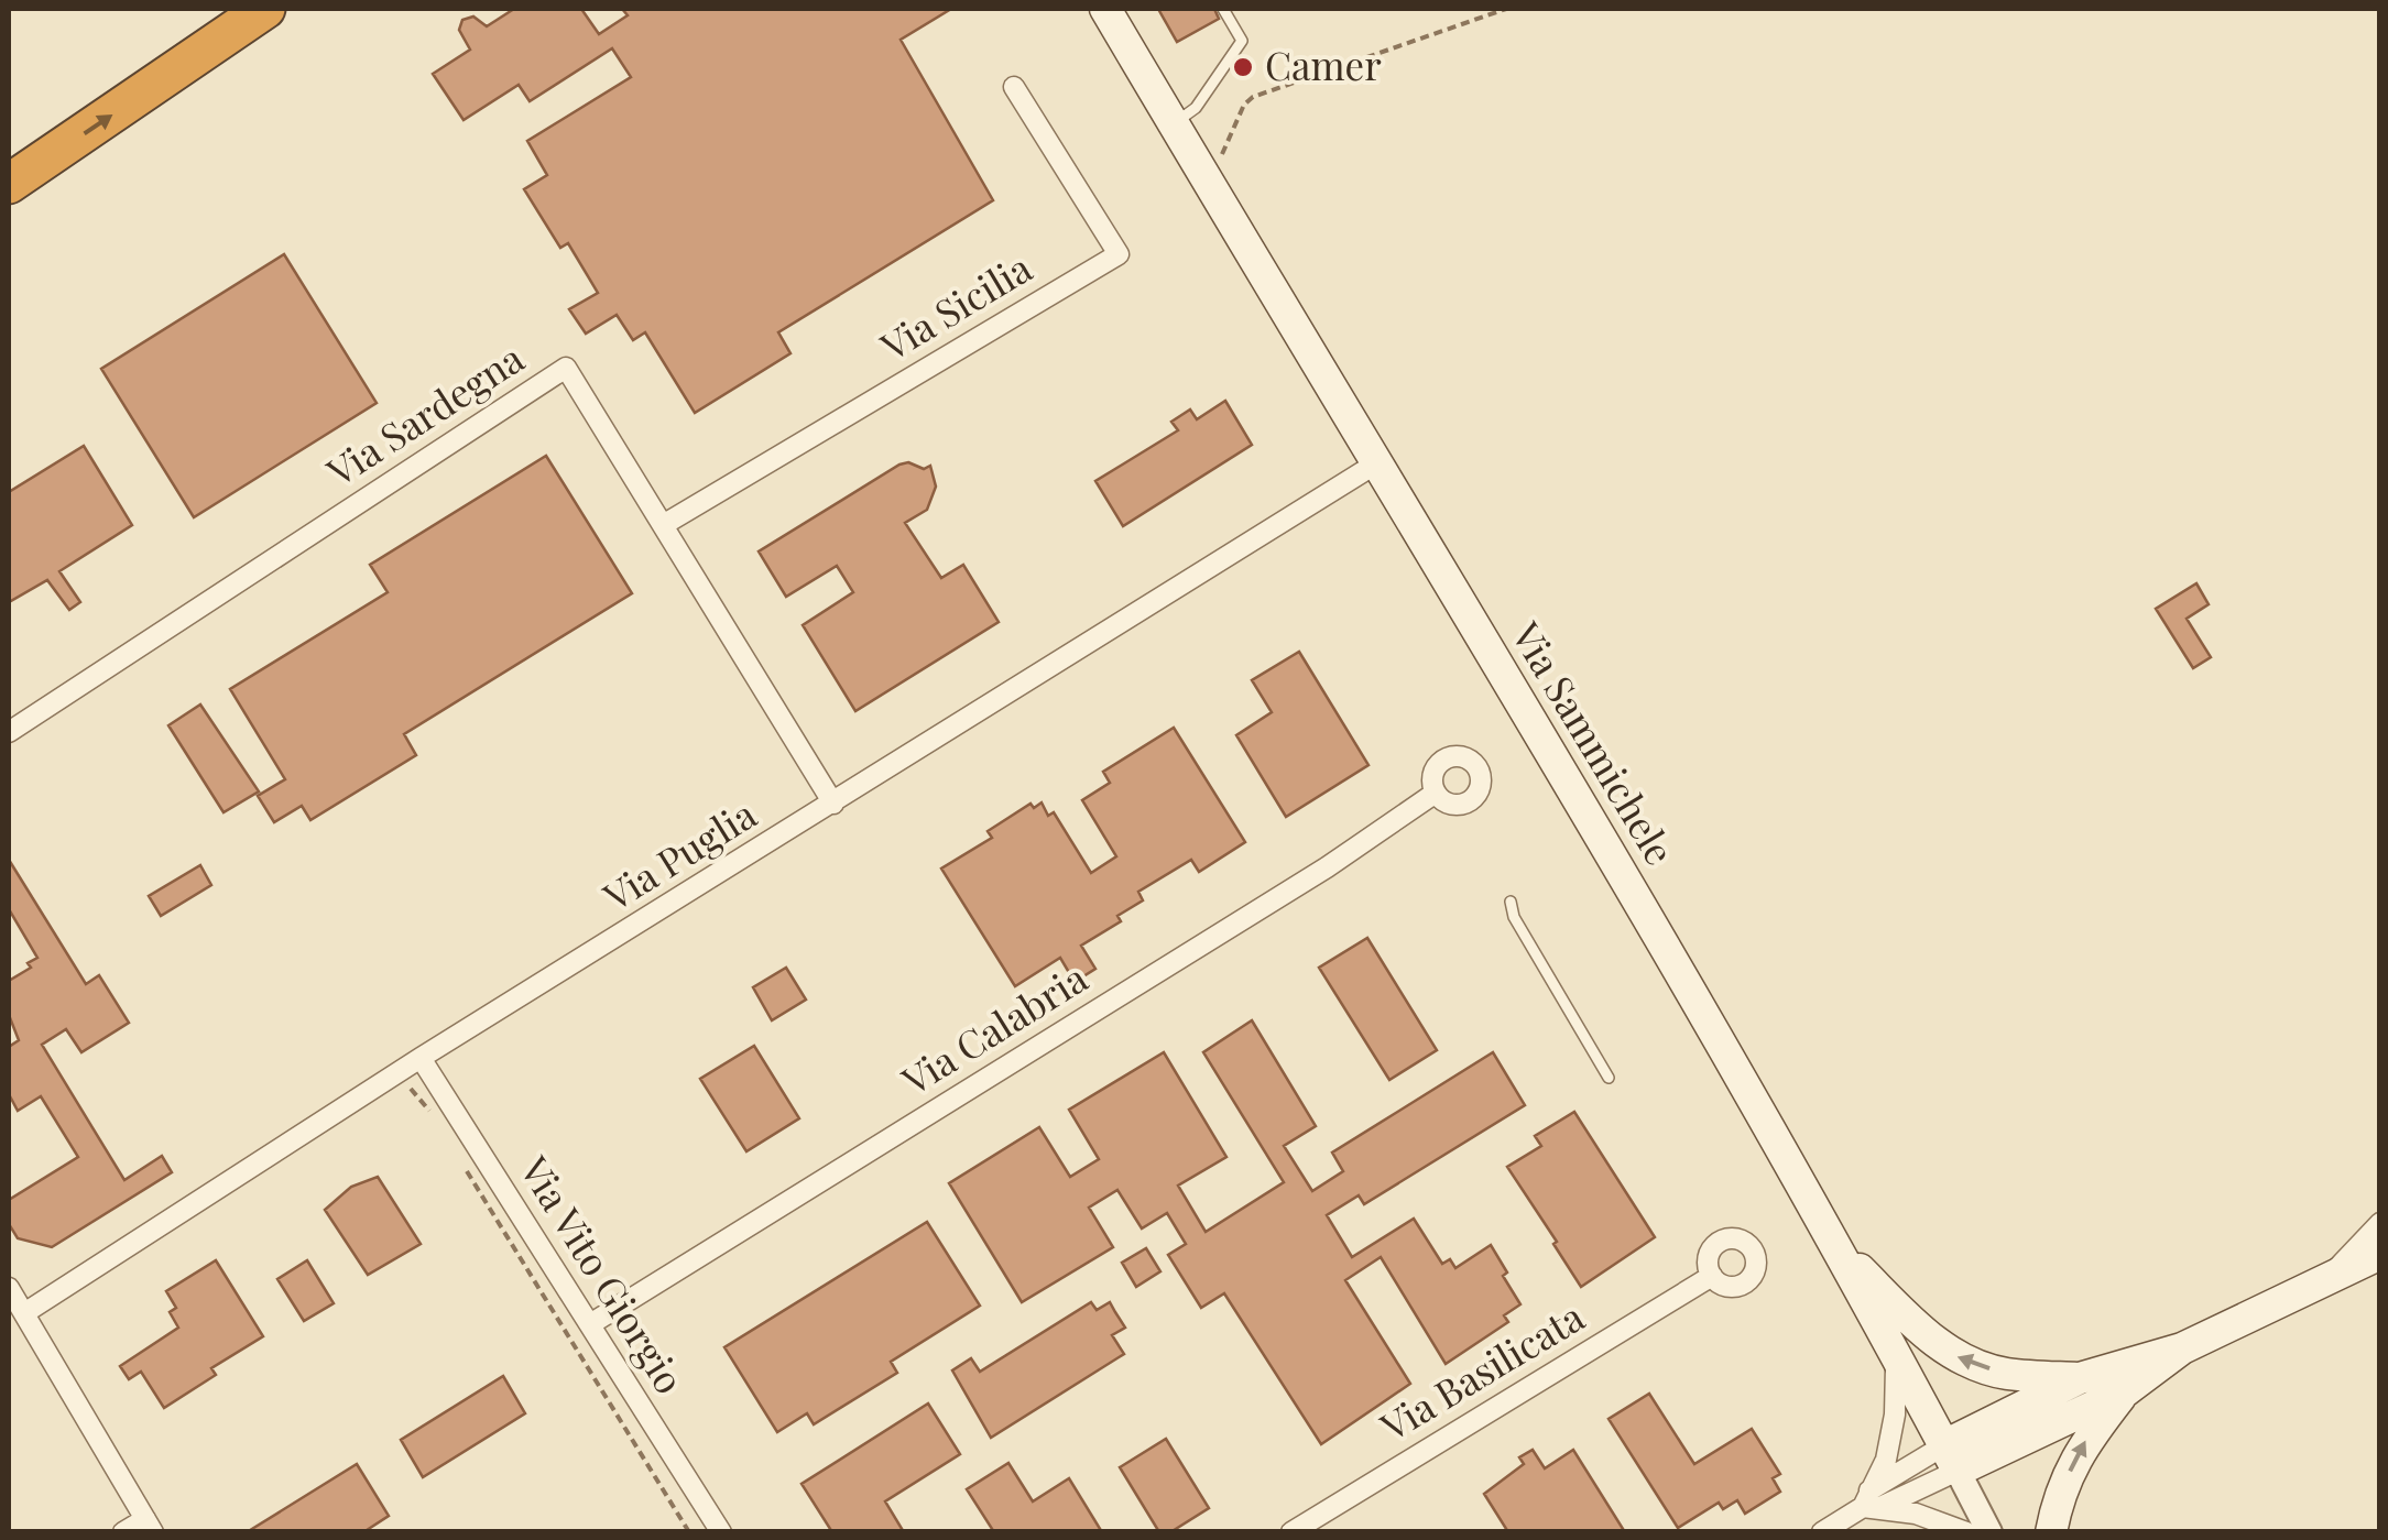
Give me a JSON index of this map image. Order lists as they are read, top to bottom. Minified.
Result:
{"streets":{"main road":["Via Sammichele"],"street":["Via Sicilia","Via Sardegna","Via Puglia","Via Calabria","Via Vito Giorgio","Via Basilicata"]},"crossings":[["Via Sicilia","Via Sardegna"],["Via Sardegna","Via Puglia"],["Via Sammichele","Via Puglia"],["Via Puglia","Via Vito Giorgio"],["Via Calabria","Via Vito Giorgio"]],"places":["Camer"]}
